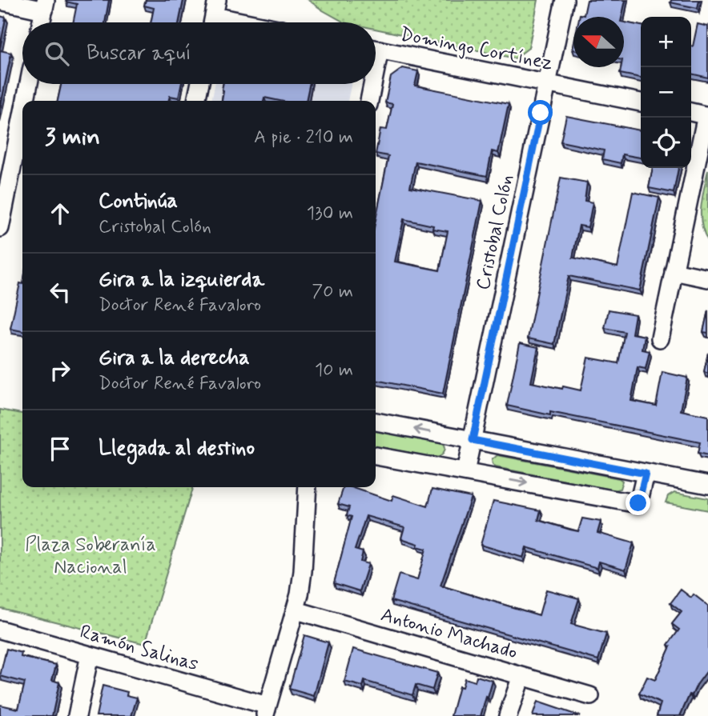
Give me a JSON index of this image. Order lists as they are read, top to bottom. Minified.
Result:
{"streets":{"street":["Domingo Cortínez","Cristobal Colón","Antonio Machado","Ramón Salinas"]},"crossings":[["Domingo Cortínez","Cristobal Colón"]],"parks":["Plaza Soberanía Nacional"],"north":"left","page":{"map_buttons":["+","−"],"search":"Buscar aquí","heading":["3 min","A pie · 210 m"],"list":[["Continúa","Cristobal Colón","130 m"],["Gira a la izquierda","Doctor René Favaloro","70 m"],["Gira a la derecha","Doctor René Favaloro","10 m"],"Llegada al destino"]}}
